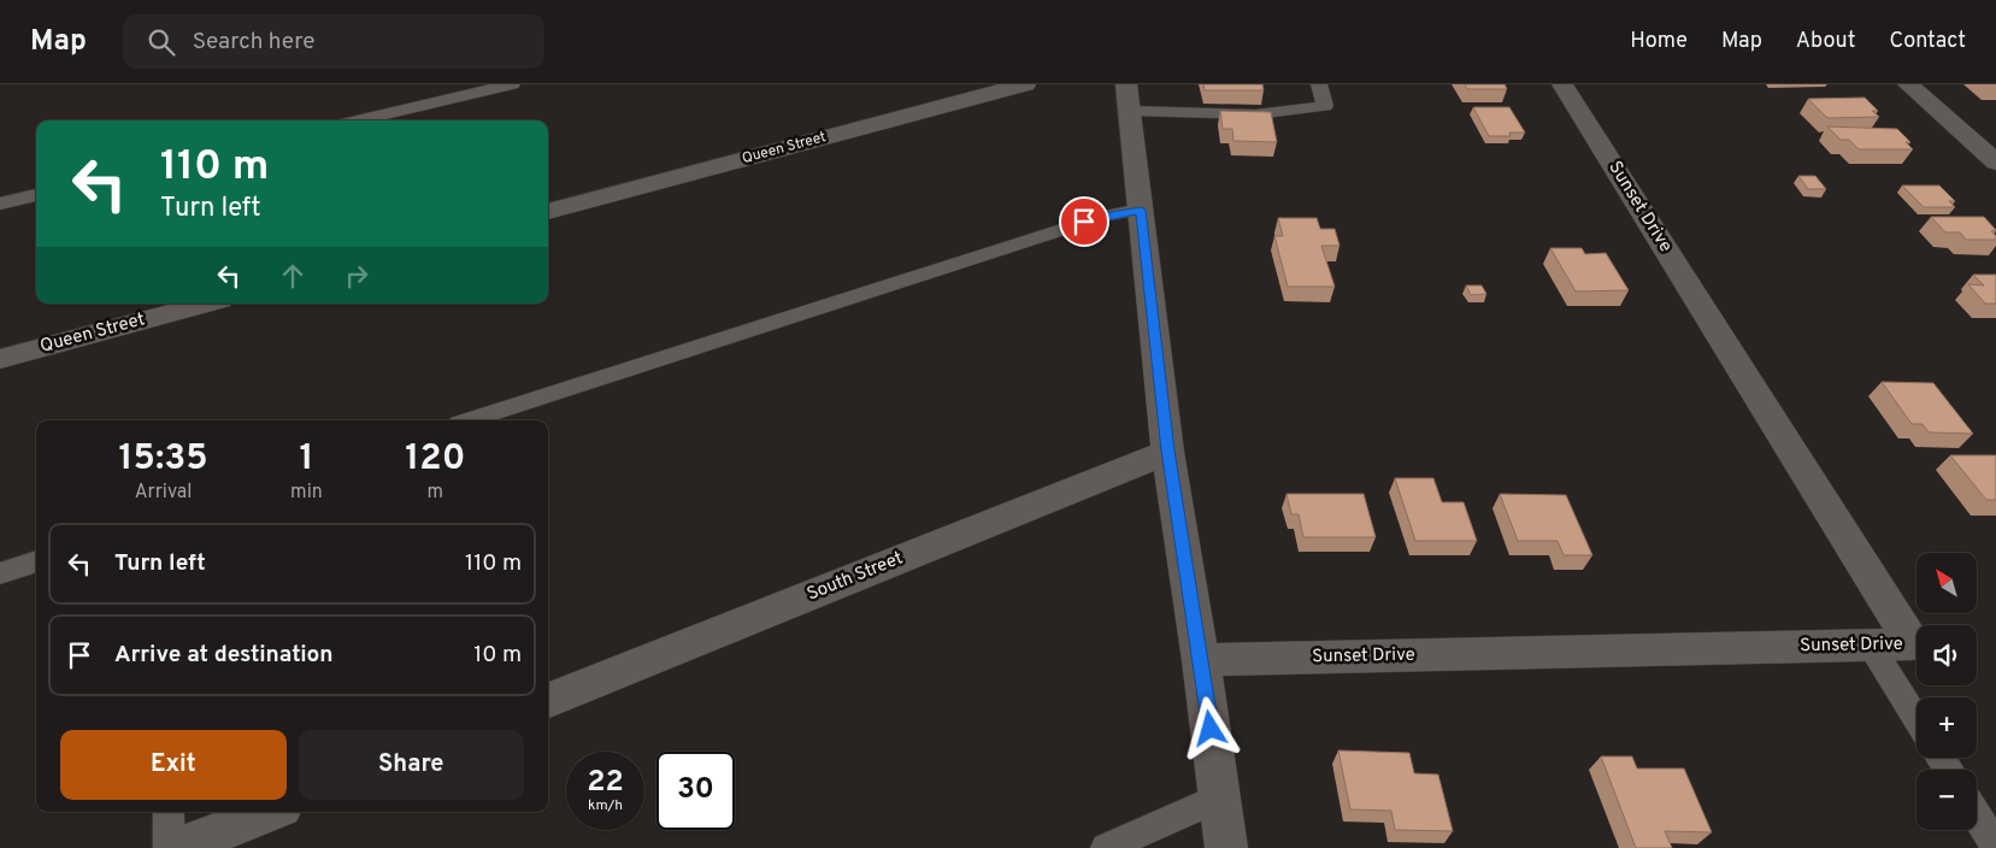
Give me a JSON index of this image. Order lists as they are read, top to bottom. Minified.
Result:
{"streets":{"street":["Queen Street","Sunset Drive","South Street"]},"north":"top left","page":{"header":"Map","search":"Search here","nav":["Home","Map","About","Contact"],"turn":["110 m","Turn left"],"eta":["15:35","Arrival","1","min","120","m"],"list":[{"name":"Turn left","value":"110 m"},{"name":"Arrive at destination","value":"10 m"}],"map_buttons":["+","−"],"buttons":["Exit","Share"],"speed":"22 km/h","limit":"30"}}
